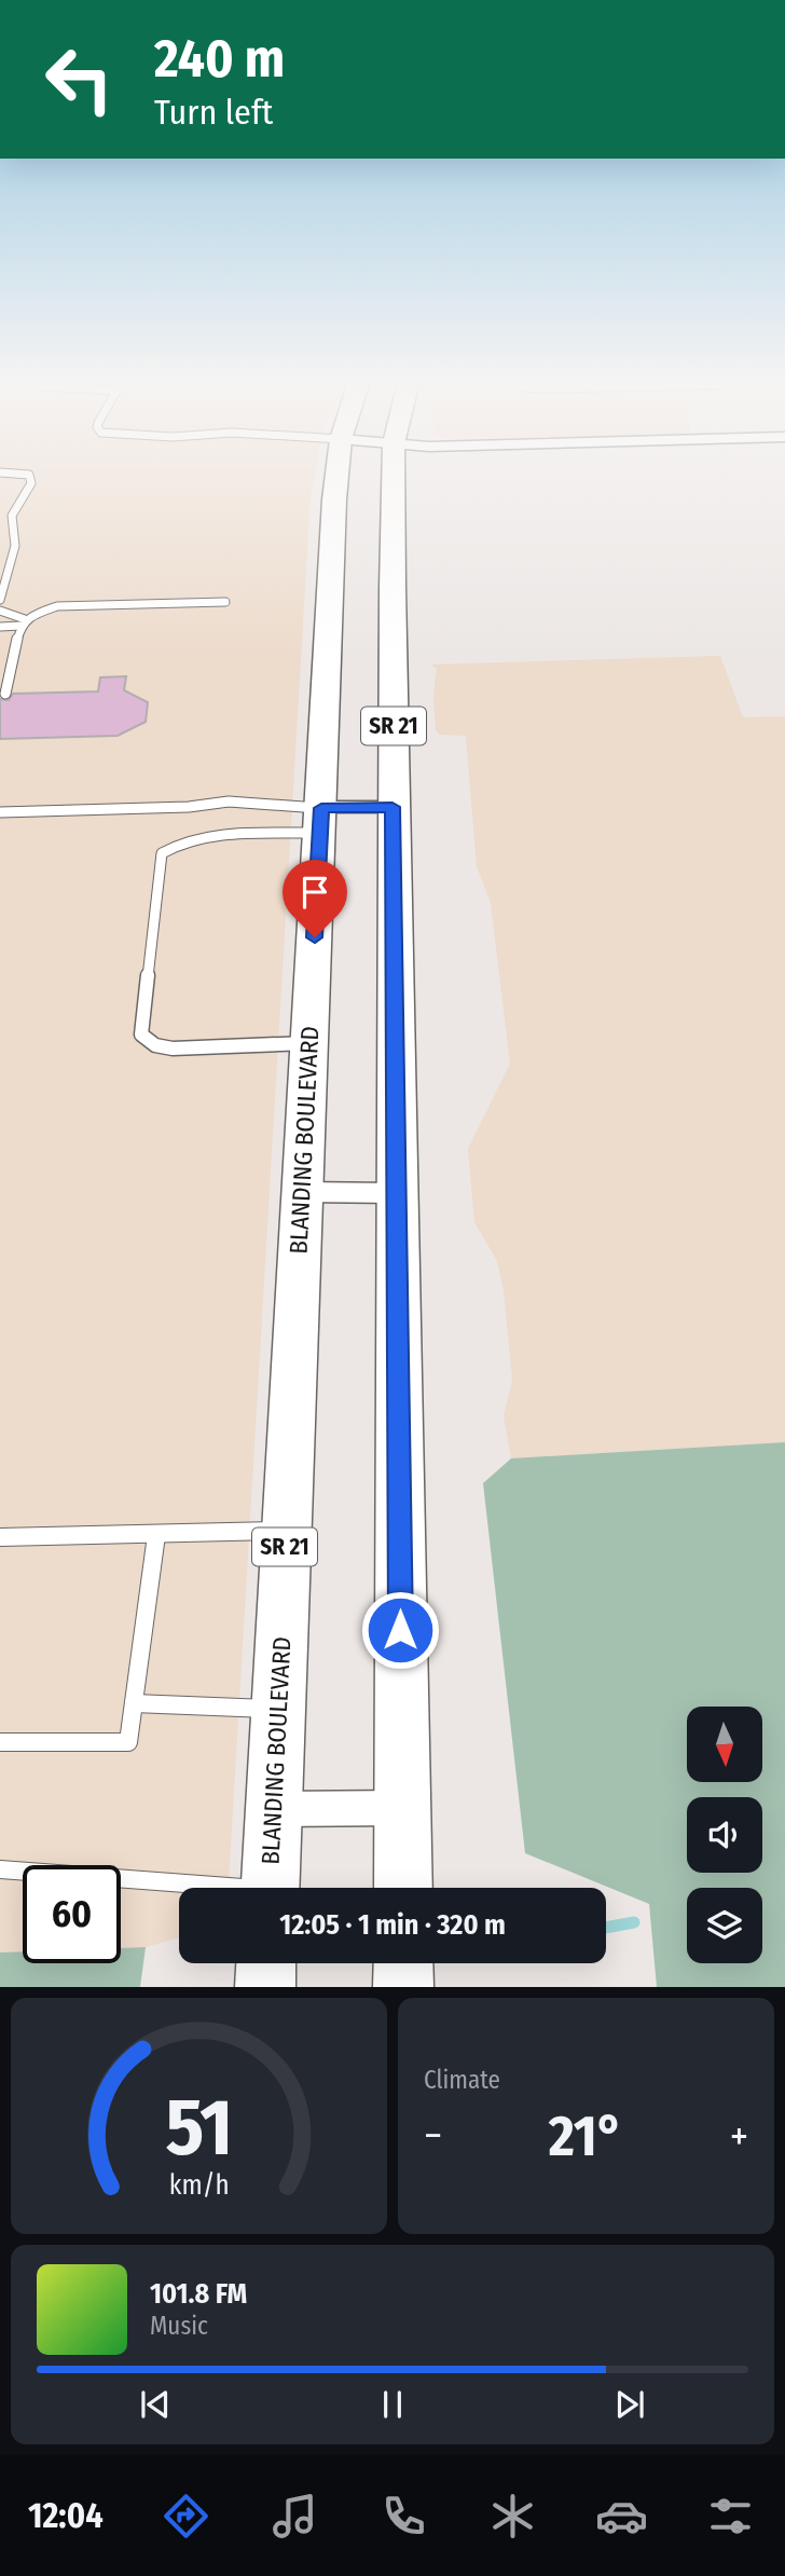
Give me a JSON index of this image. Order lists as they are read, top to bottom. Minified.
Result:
{"streets":{"main road":["SR 21","BLANDING BOULEVARD"]},"north":"bottom","page":{"turn":["240 m","Turn left"],"limit":"60","trip":"12:05 · 1 min · 320 m","tile":"Climate","heat":["−","21°","+"],"song":["101.8 FM","Music"],"tabs":"12:04","gauge":["51","km/h"]}}
